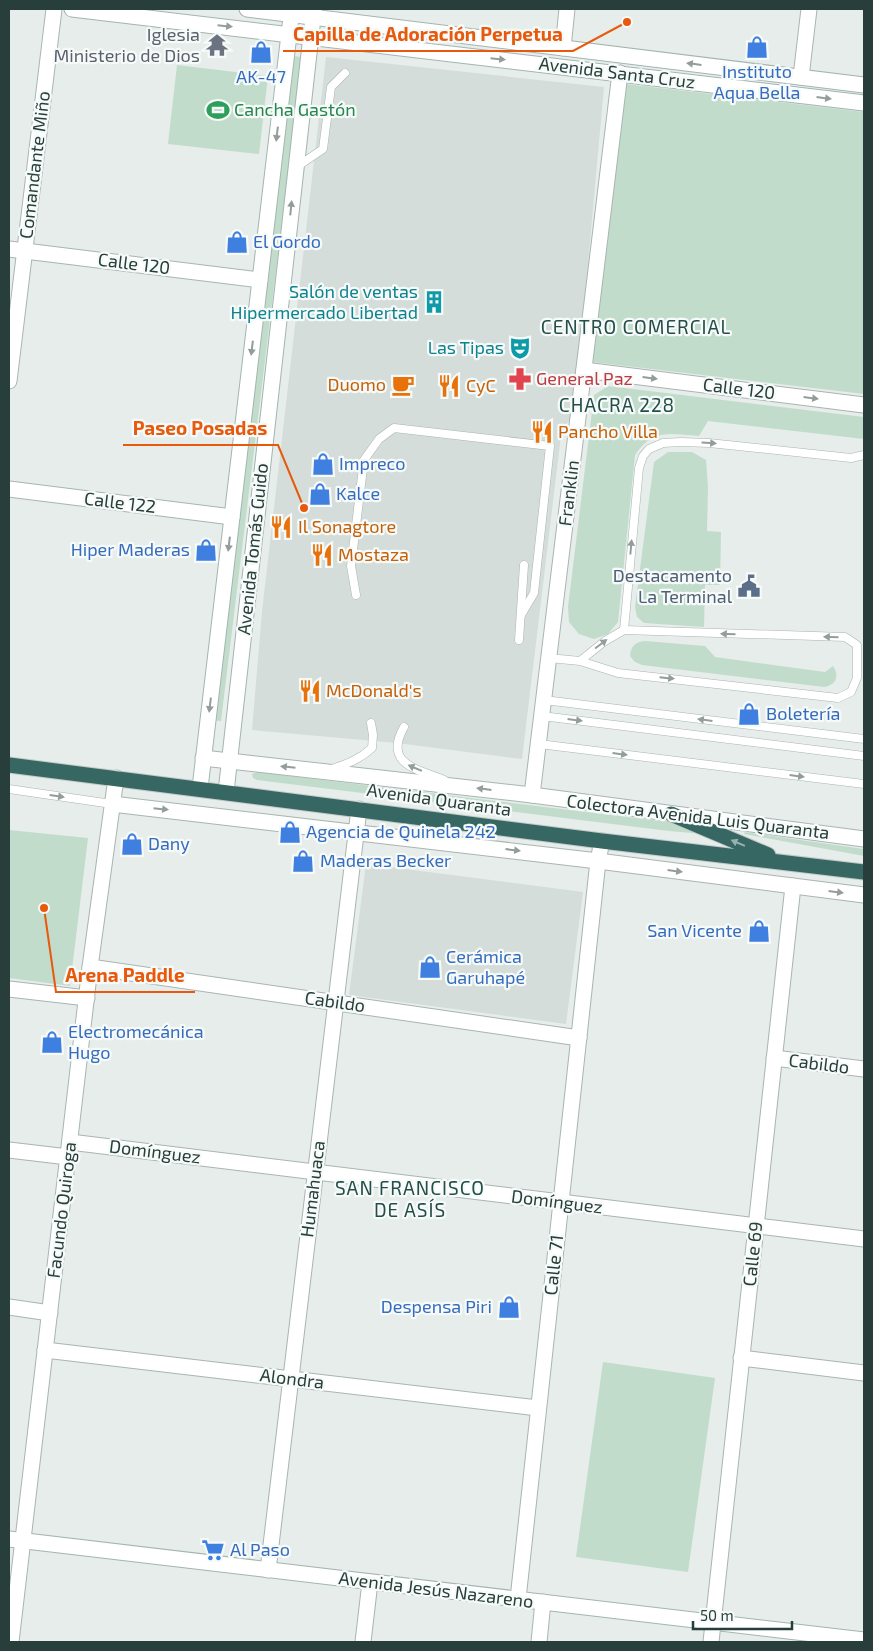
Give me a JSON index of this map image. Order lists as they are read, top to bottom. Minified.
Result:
{"streets":{"highway":["Avenida Quaranta"],"street":["Avenida Santa Cruz","Comandante Miño","Calle 120","Franklin","Calle 122","Avenida Tomás Guido","Colectora Avenida Luis Quaranta","Cabildo","Domínguez","Humahuaca","Facundo Quiroga","Calle 69","Calle 71","Alondra","Avenida Jesús Nazareno"]},"crossings":[["Avenida Santa Cruz","Franklin"],["Avenida Santa Cruz","Avenida Tomás Guido"],["Comandante Miño","Calle 120"],["Calle 120","Franklin"],["Calle 120","Avenida Tomás Guido"],["Franklin","Colectora Avenida Luis Quaranta"],["Calle 122","Avenida Tomás Guido"],["Avenida Tomás Guido","Avenida Quaranta"],["Avenida Tomás Guido","Colectora Avenida Luis Quaranta"],["Avenida Quaranta","Humahuaca"],["Avenida Quaranta","Facundo Quiroga"],["Avenida Quaranta","Calle 71"],["Cabildo","Humahuaca"],["Cabildo","Facundo Quiroga"],["Cabildo","Calle 69"],["Cabildo","Calle 71"],["Domínguez","Humahuaca"],["Domínguez","Facundo Quiroga"],["Domínguez","Calle 69"],["Domínguez","Calle 71"],["Humahuaca","Alondra"],["Humahuaca","Avenida Jesús Nazareno"],["Facundo Quiroga","Alondra"],["Facundo Quiroga","Avenida Jesús Nazareno"],["Calle 69","Avenida Jesús Nazareno"],["Calle 71","Alondra"],["Calle 71","Avenida Jesús Nazareno"]],"one_way":["Calle 120"],"districts":["CENTRO COMERCIAL","CHACRA 228","SAN FRANCISCO DE ASÍS"],"places":{"other":["Capilla de Adoración Perpetua","Paseo Posadas","Arena Paddle"],"temple":["Iglesia Ministerio de Dios"],"shop":["Instituto Aqua Bella","AK-47","El Gordo","Impreco","Kalce","Hiper Maderas","Boletería","Agencia de Quinela 242","Dany","Maderas Becker","San Vicente","Cerámica Garuhapé","Electromecánica Hugo","Despensa Piri"],"sports":["Cancha Gastón"],"building":["Salón de ventas Hipermercado Libertad"],"theatre":["Las Tipas"],"pharmacy":["General Paz"],"cafe":["Duomo"],"restaurant":["CyC","Pancho Villa","Il Sonagtore","Mostaza","McDonald's"],"public building":["Destacamento La Terminal"],"supermarket":["Al Paso"]},"scale_bar":"50 m"}
